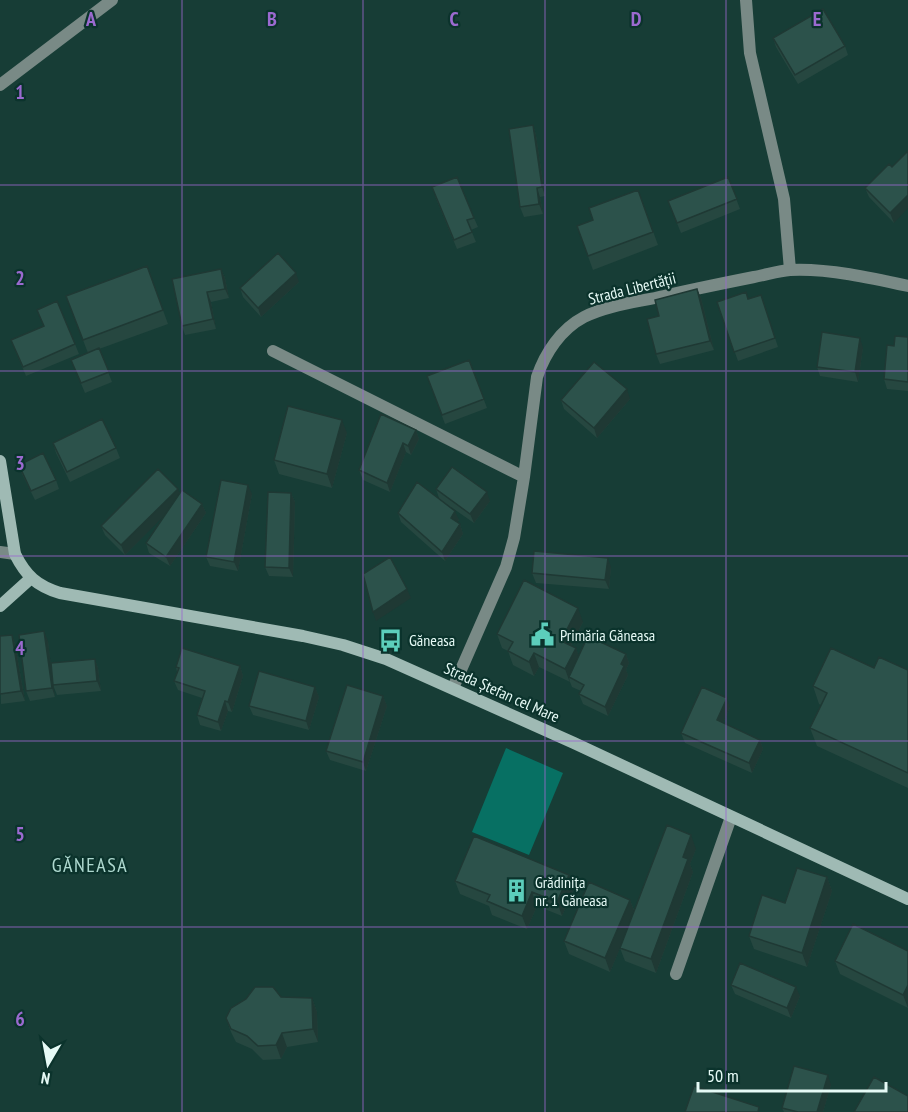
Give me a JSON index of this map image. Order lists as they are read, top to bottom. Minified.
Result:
{"streets":{"main road":["Strada Ștefan cel Mare"],"street":["Strada Libertății"]},"crossings":[["Strada Libertății","Strada Ștefan cel Mare"]],"districts":["GĂNEASA"],"places":{"public building":["Primăria Găneasa"],"bus stop":["Găneasa"],"building":["Grădinița nr. 1 Găneasa"]},"scale_bar":"50 m","north":"bottom","grid":{"columns":["A","B","C","D","E"],"rows":["1","2","3","4","5","6"]}}
